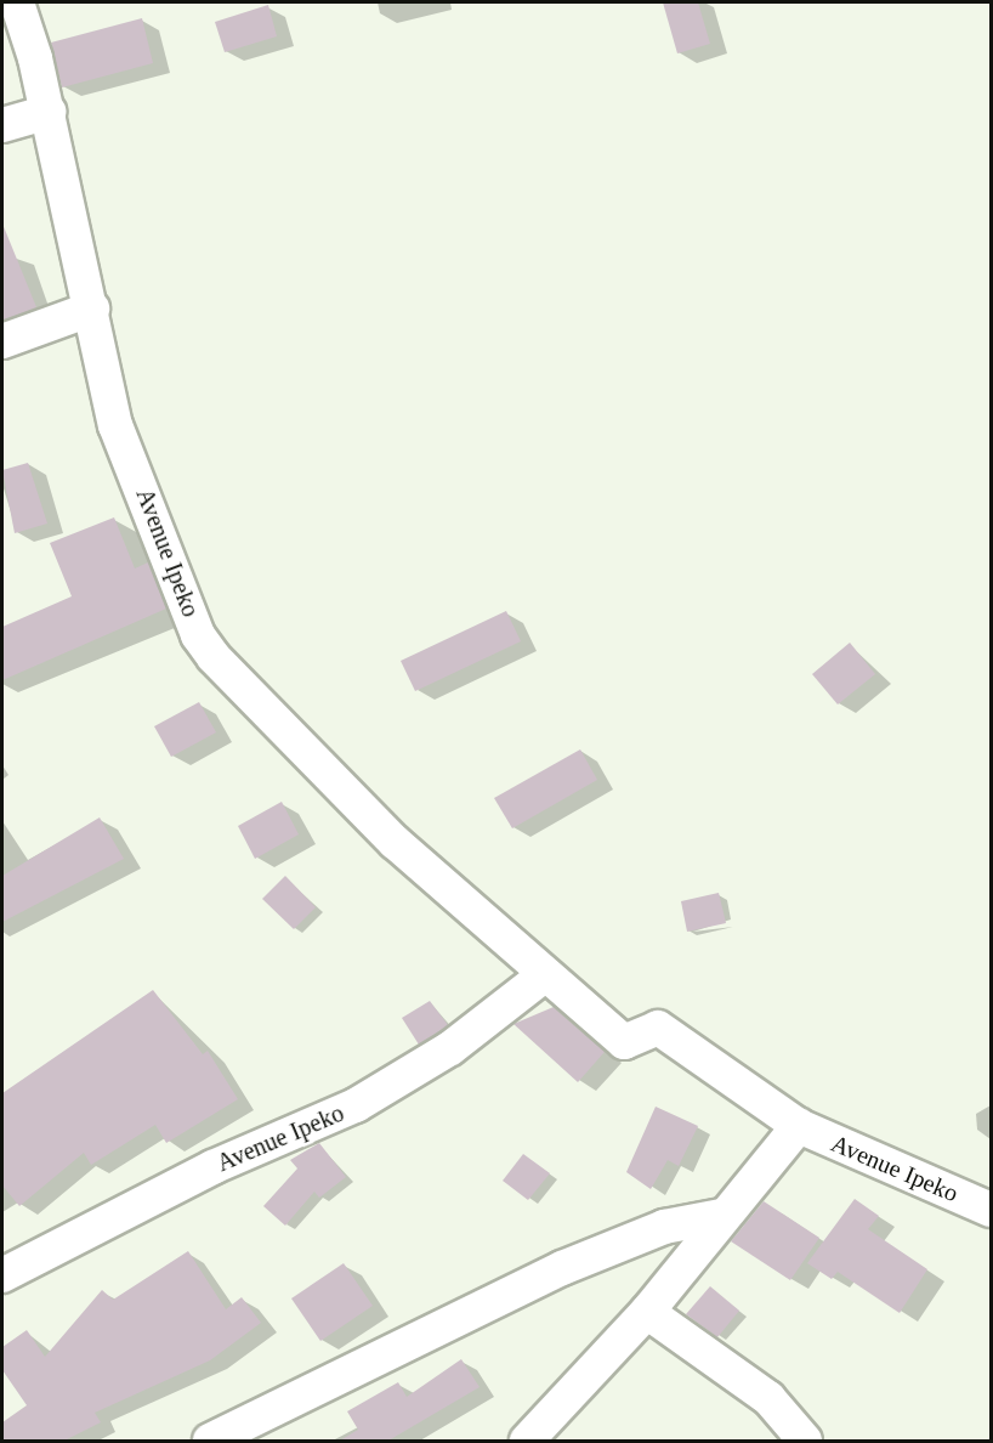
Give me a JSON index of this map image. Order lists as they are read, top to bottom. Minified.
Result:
{"streets":{"street":["Avenue Ipeko"]}}
